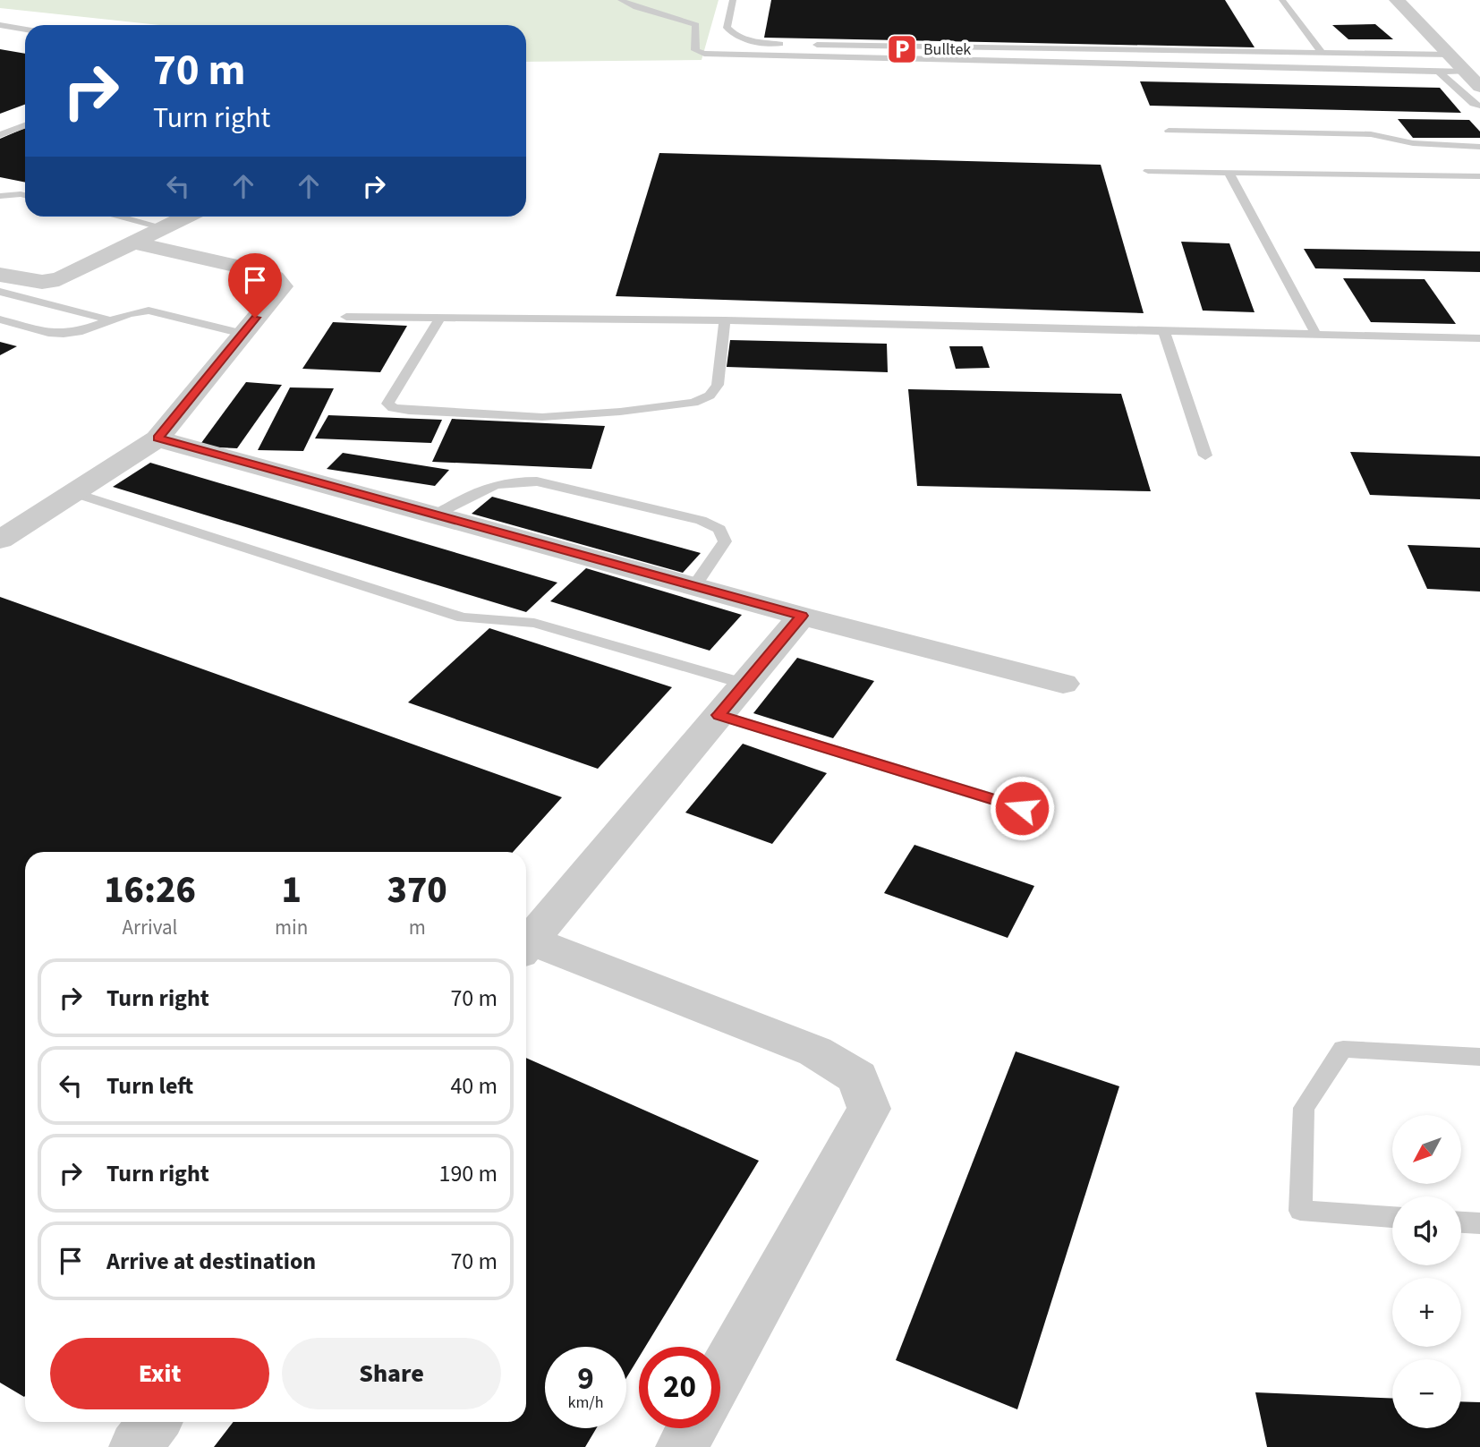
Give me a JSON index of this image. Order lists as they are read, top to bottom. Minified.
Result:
{"places":{"parking":["Bulltek"]},"north":"bottom left","page":{"turn":["70 m","Turn right"],"eta":["16:26","Arrival","1","min","370","m"],"list":[{"name":"Turn right","value":"70 m"},{"name":"Turn left","value":"40 m"},{"name":"Turn right","value":"190 m"},{"name":"Arrive at destination","value":"70 m"}],"map_buttons":["+","−"],"buttons":["Exit","Share"],"speed":"9 km/h","limit":"20"}}
